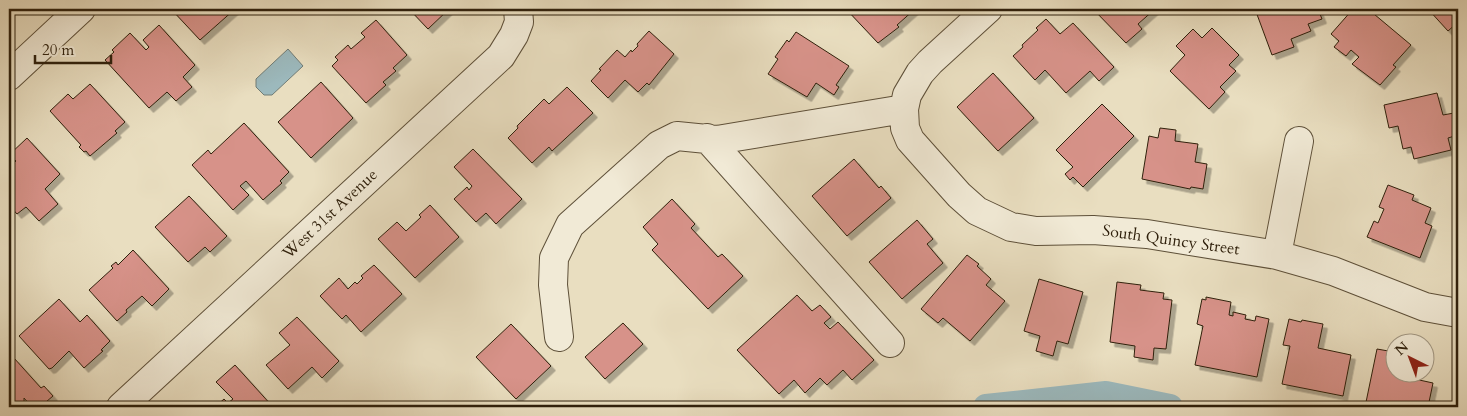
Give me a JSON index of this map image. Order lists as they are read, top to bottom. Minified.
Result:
{"streets":{"street":["West 31st Avenue","South Quincy Street"]},"scale_bar":"20 m","north":"top left"}
